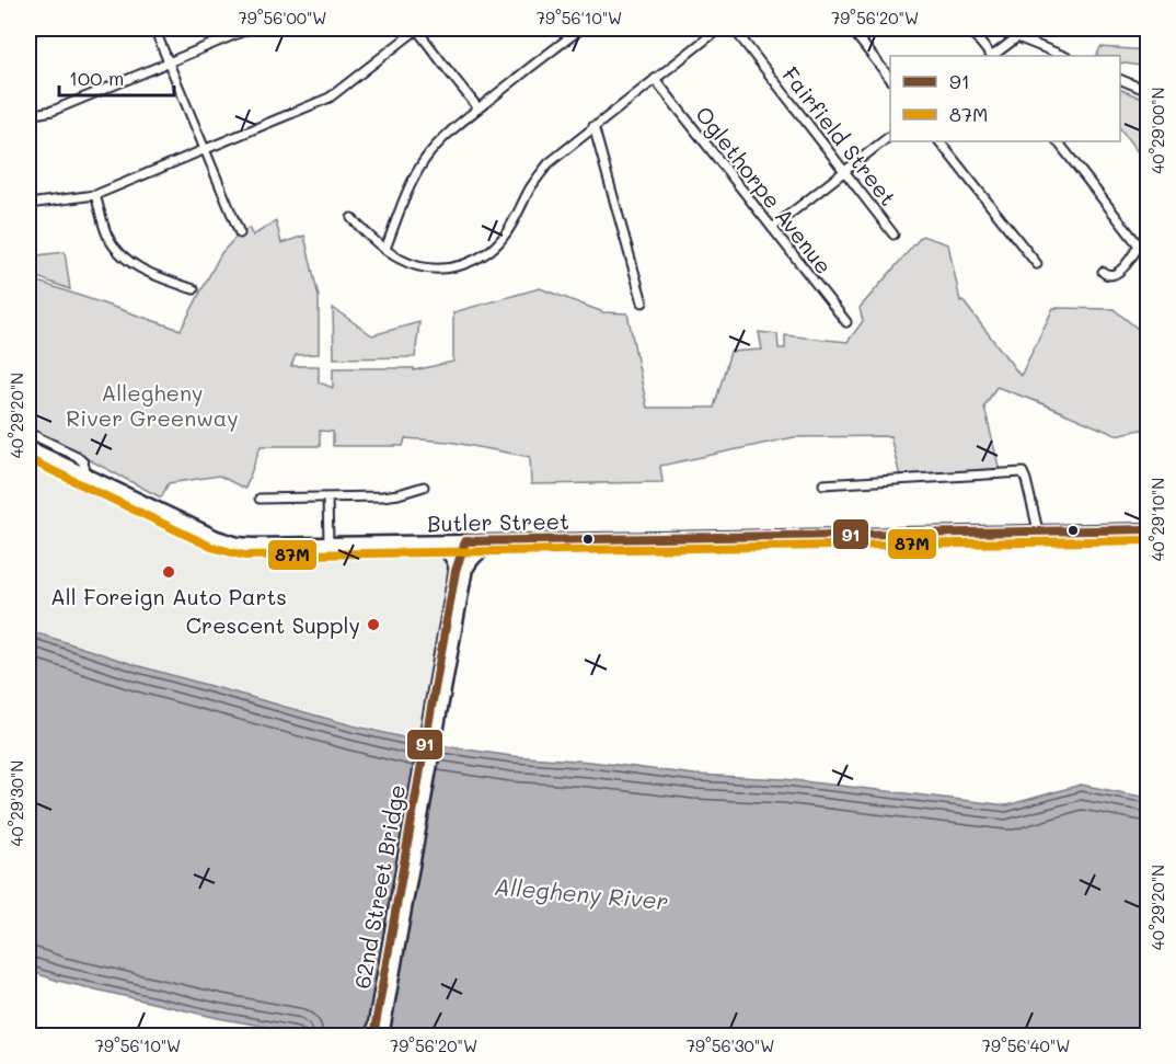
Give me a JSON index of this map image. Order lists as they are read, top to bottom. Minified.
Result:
{"streets":{"highway":["Butler Street","62nd Street Bridge"],"street":["Fairfield Street","Oglethorpe Avenue"]},"crossings":[["Butler Street","62nd Street Bridge"]],"water":["Allegheny River"],"parks":["Allegheny River Greenway"],"places":["All Foreign Auto Parts","Crescent Supply"],"lines":["transit line 87M","transit line 91"],"legend":["91","87M"],"scale_bar":"100 m","coordinates":["79°56'00\"W","79°56'10\"W","79°56'20\"W","40°29'00\"N","40°29'20\"N","40°29'10\"N","40°29'30\"N","79°56'30\"W","79°56'40\"W"]}
